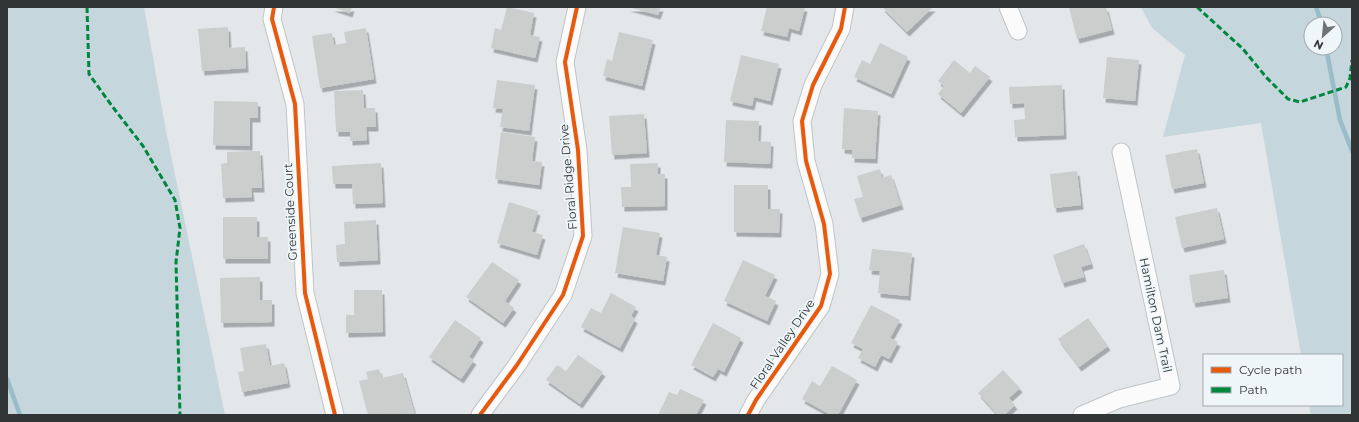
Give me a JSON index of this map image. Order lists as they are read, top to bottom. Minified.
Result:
{"streets":{"street":["Floral Ridge Drive","Greenside Court","Hamilton Dam Trail","Floral Valley Drive"]},"legend":["Cycle path","Path"],"north":"bottom left"}
